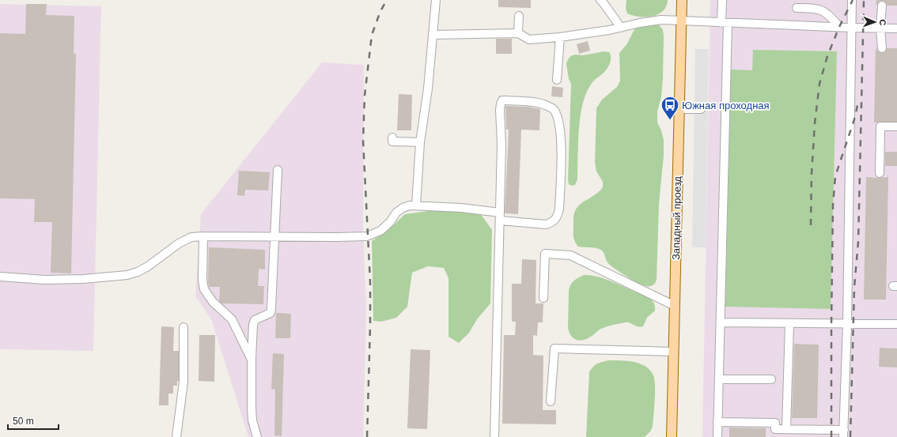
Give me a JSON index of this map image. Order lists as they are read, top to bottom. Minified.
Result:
{"streets":{"main road":["Западный проезд"]},"places":{"bus stop":["Южная проходная"]},"scale_bar":"50 m","north":"right"}
